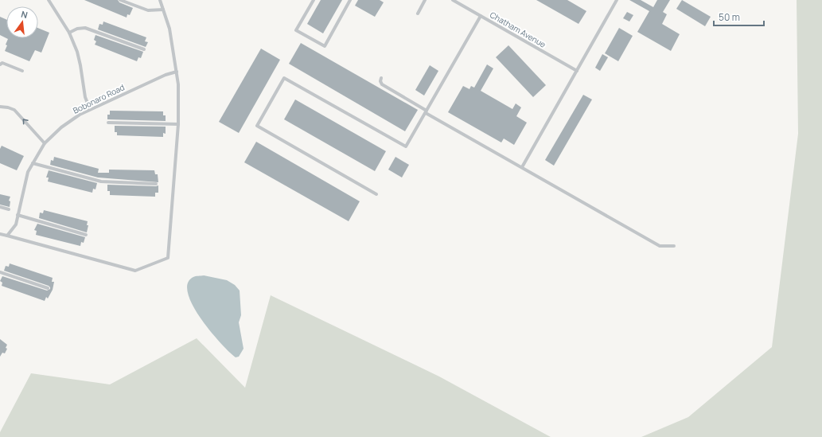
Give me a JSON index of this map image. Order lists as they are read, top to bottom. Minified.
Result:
{"streets":{"lane":["Chatham Avenue","Bobonaro Road"]},"scale_bar":"50 m","north":"top"}
